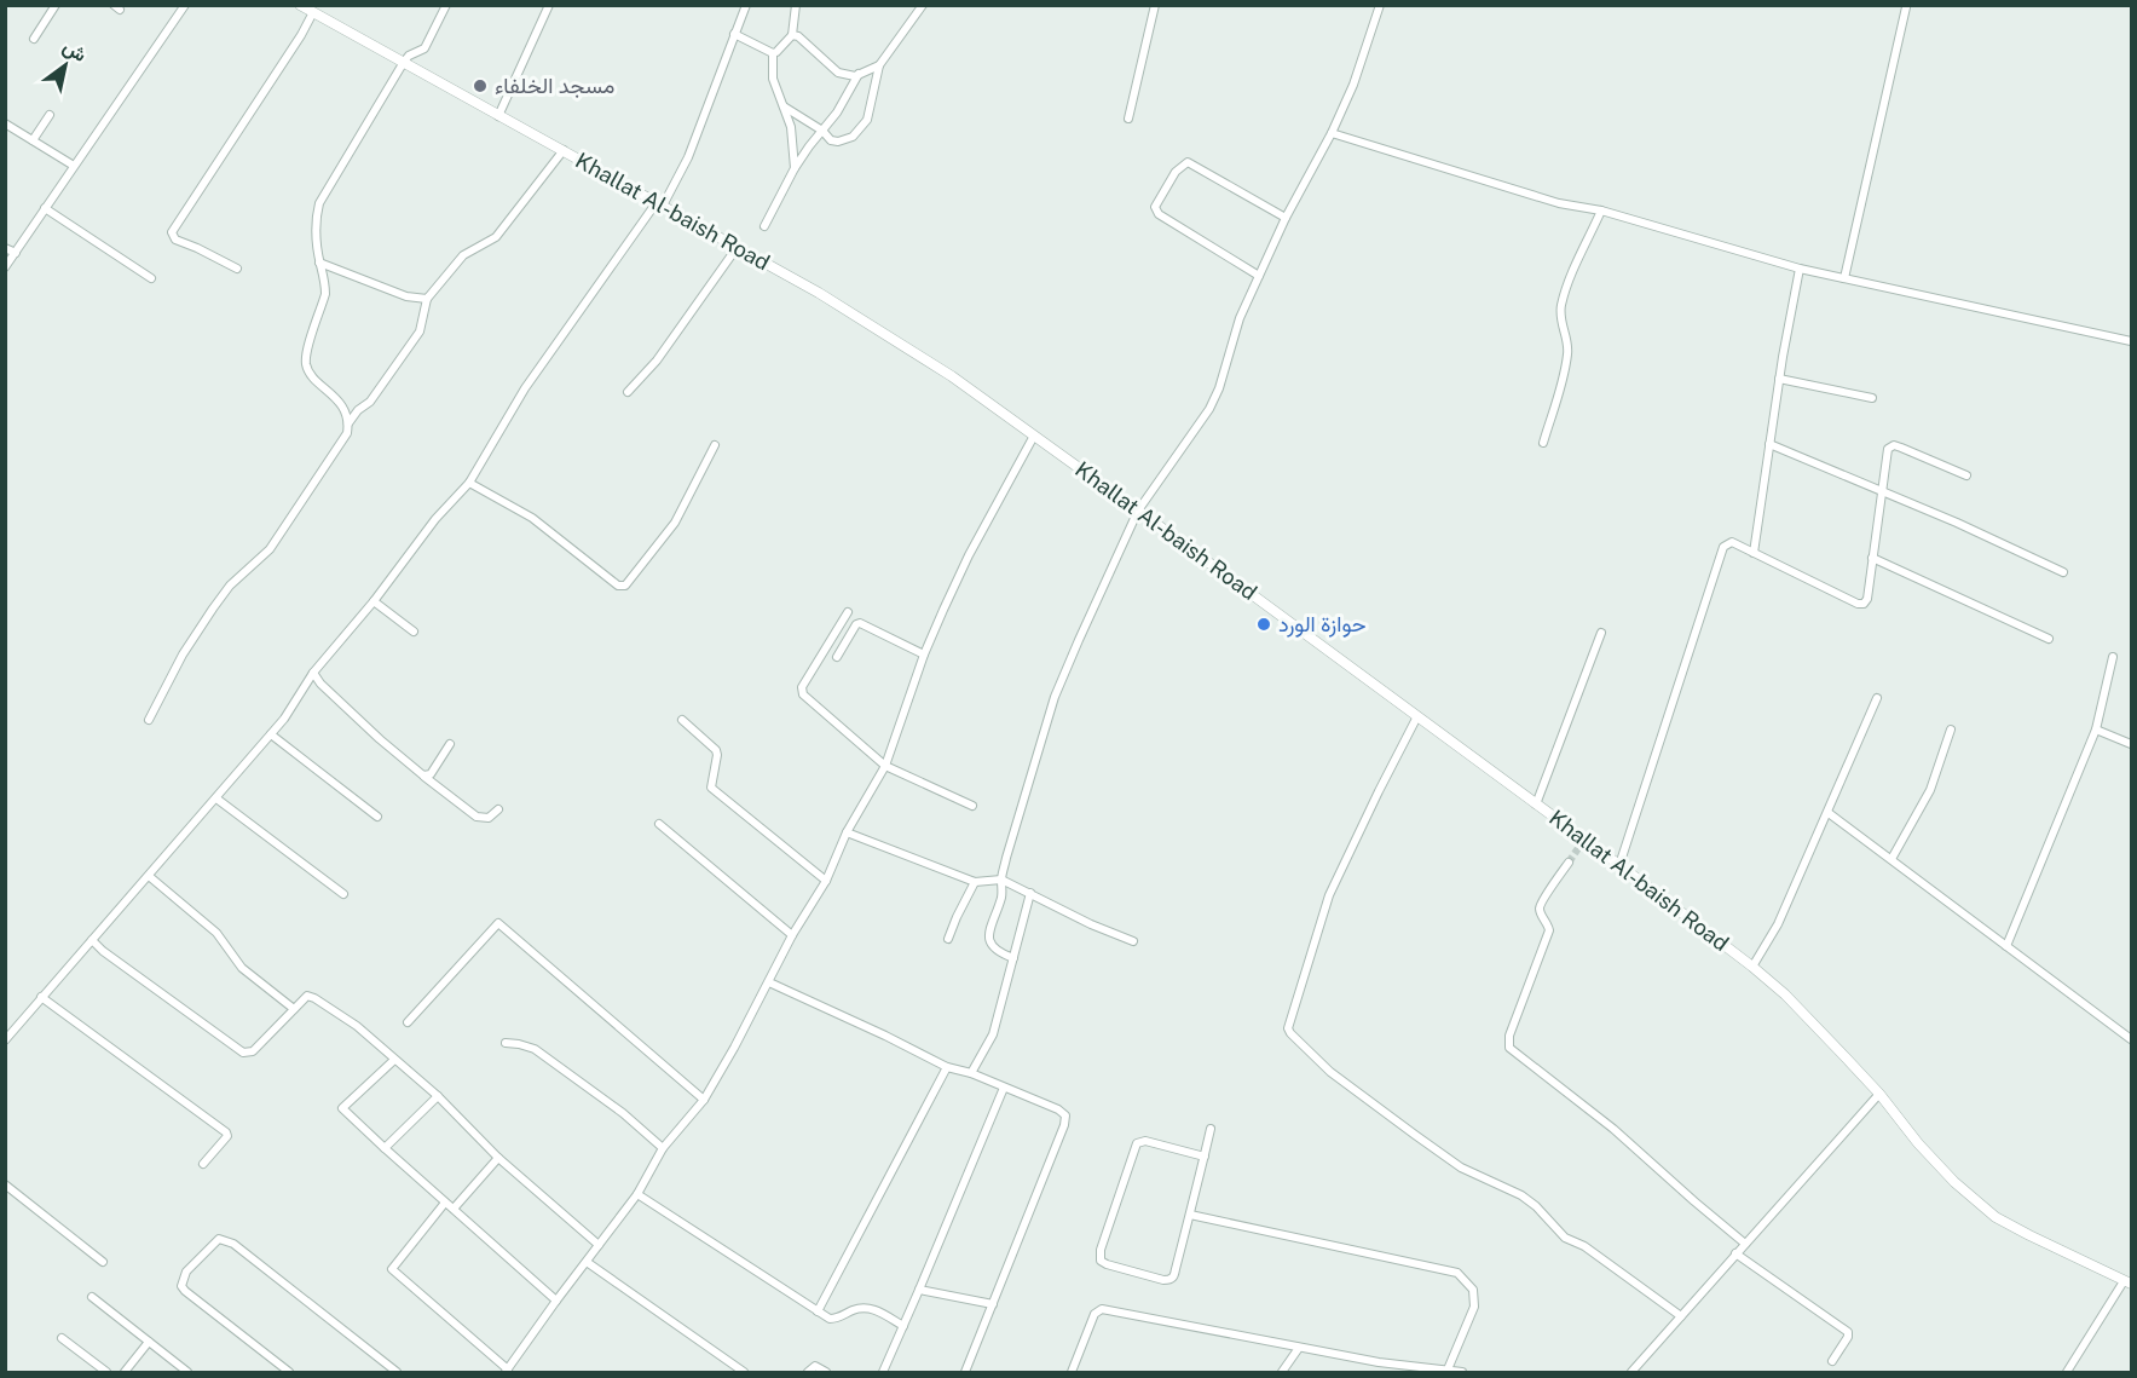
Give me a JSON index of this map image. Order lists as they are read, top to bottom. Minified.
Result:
{"streets":{"street":["Khallat Al-baish Road"]},"places":["مسجد الخلفاء","حوازة الورد"],"north":"top right"}
